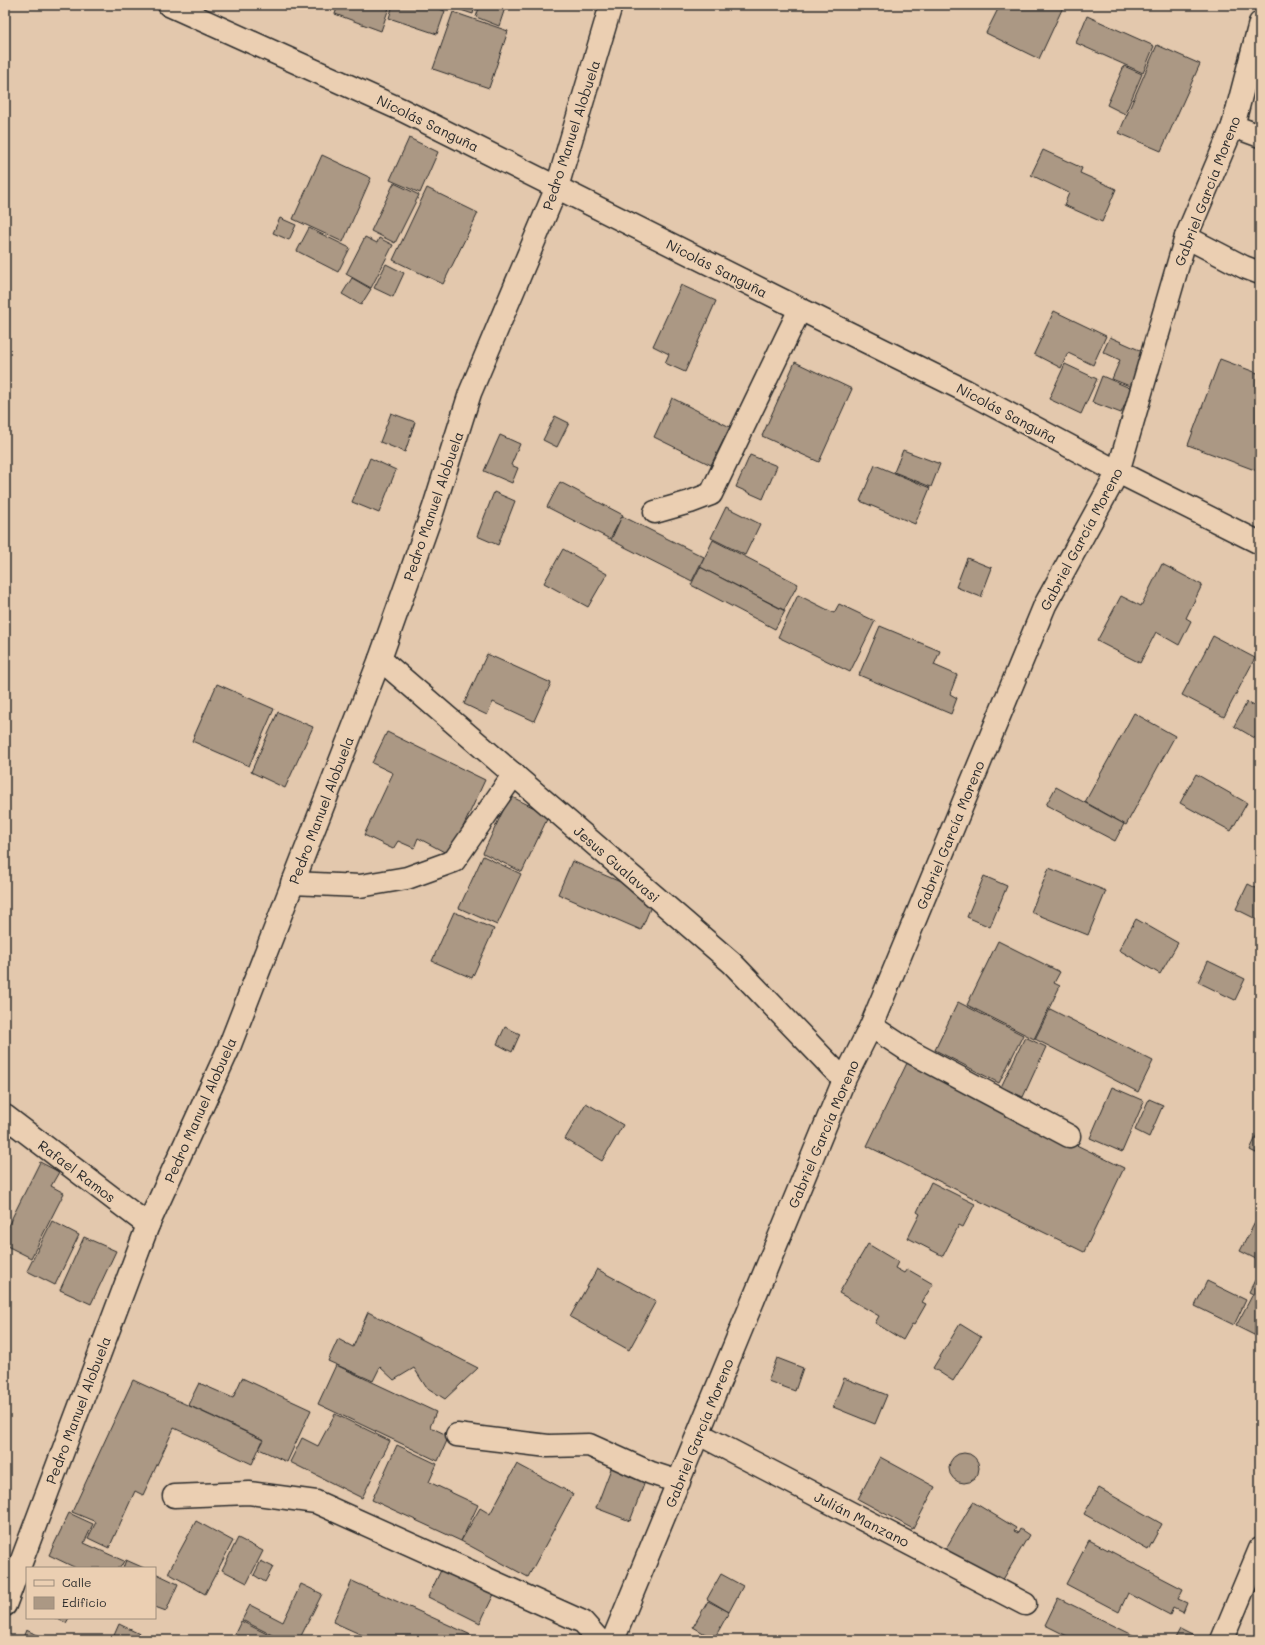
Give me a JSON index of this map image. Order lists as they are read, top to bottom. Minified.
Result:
{"streets":{"street":["Nicolás Sanguña","Pedro Manuel Alobuela","Gabriel García Moreno","Jesus Gualavasi","Rafael Ramos","Julián Manzano"]},"crossings":[["Nicolás Sanguña","Pedro Manuel Alobuela"],["Nicolás Sanguña","Gabriel García Moreno"],["Pedro Manuel Alobuela","Jesus Gualavasi"],["Pedro Manuel Alobuela","Rafael Ramos"],["Gabriel García Moreno","Jesus Gualavasi"],["Gabriel García Moreno","Julián Manzano"]],"legend":["Calle","Edificio"]}
